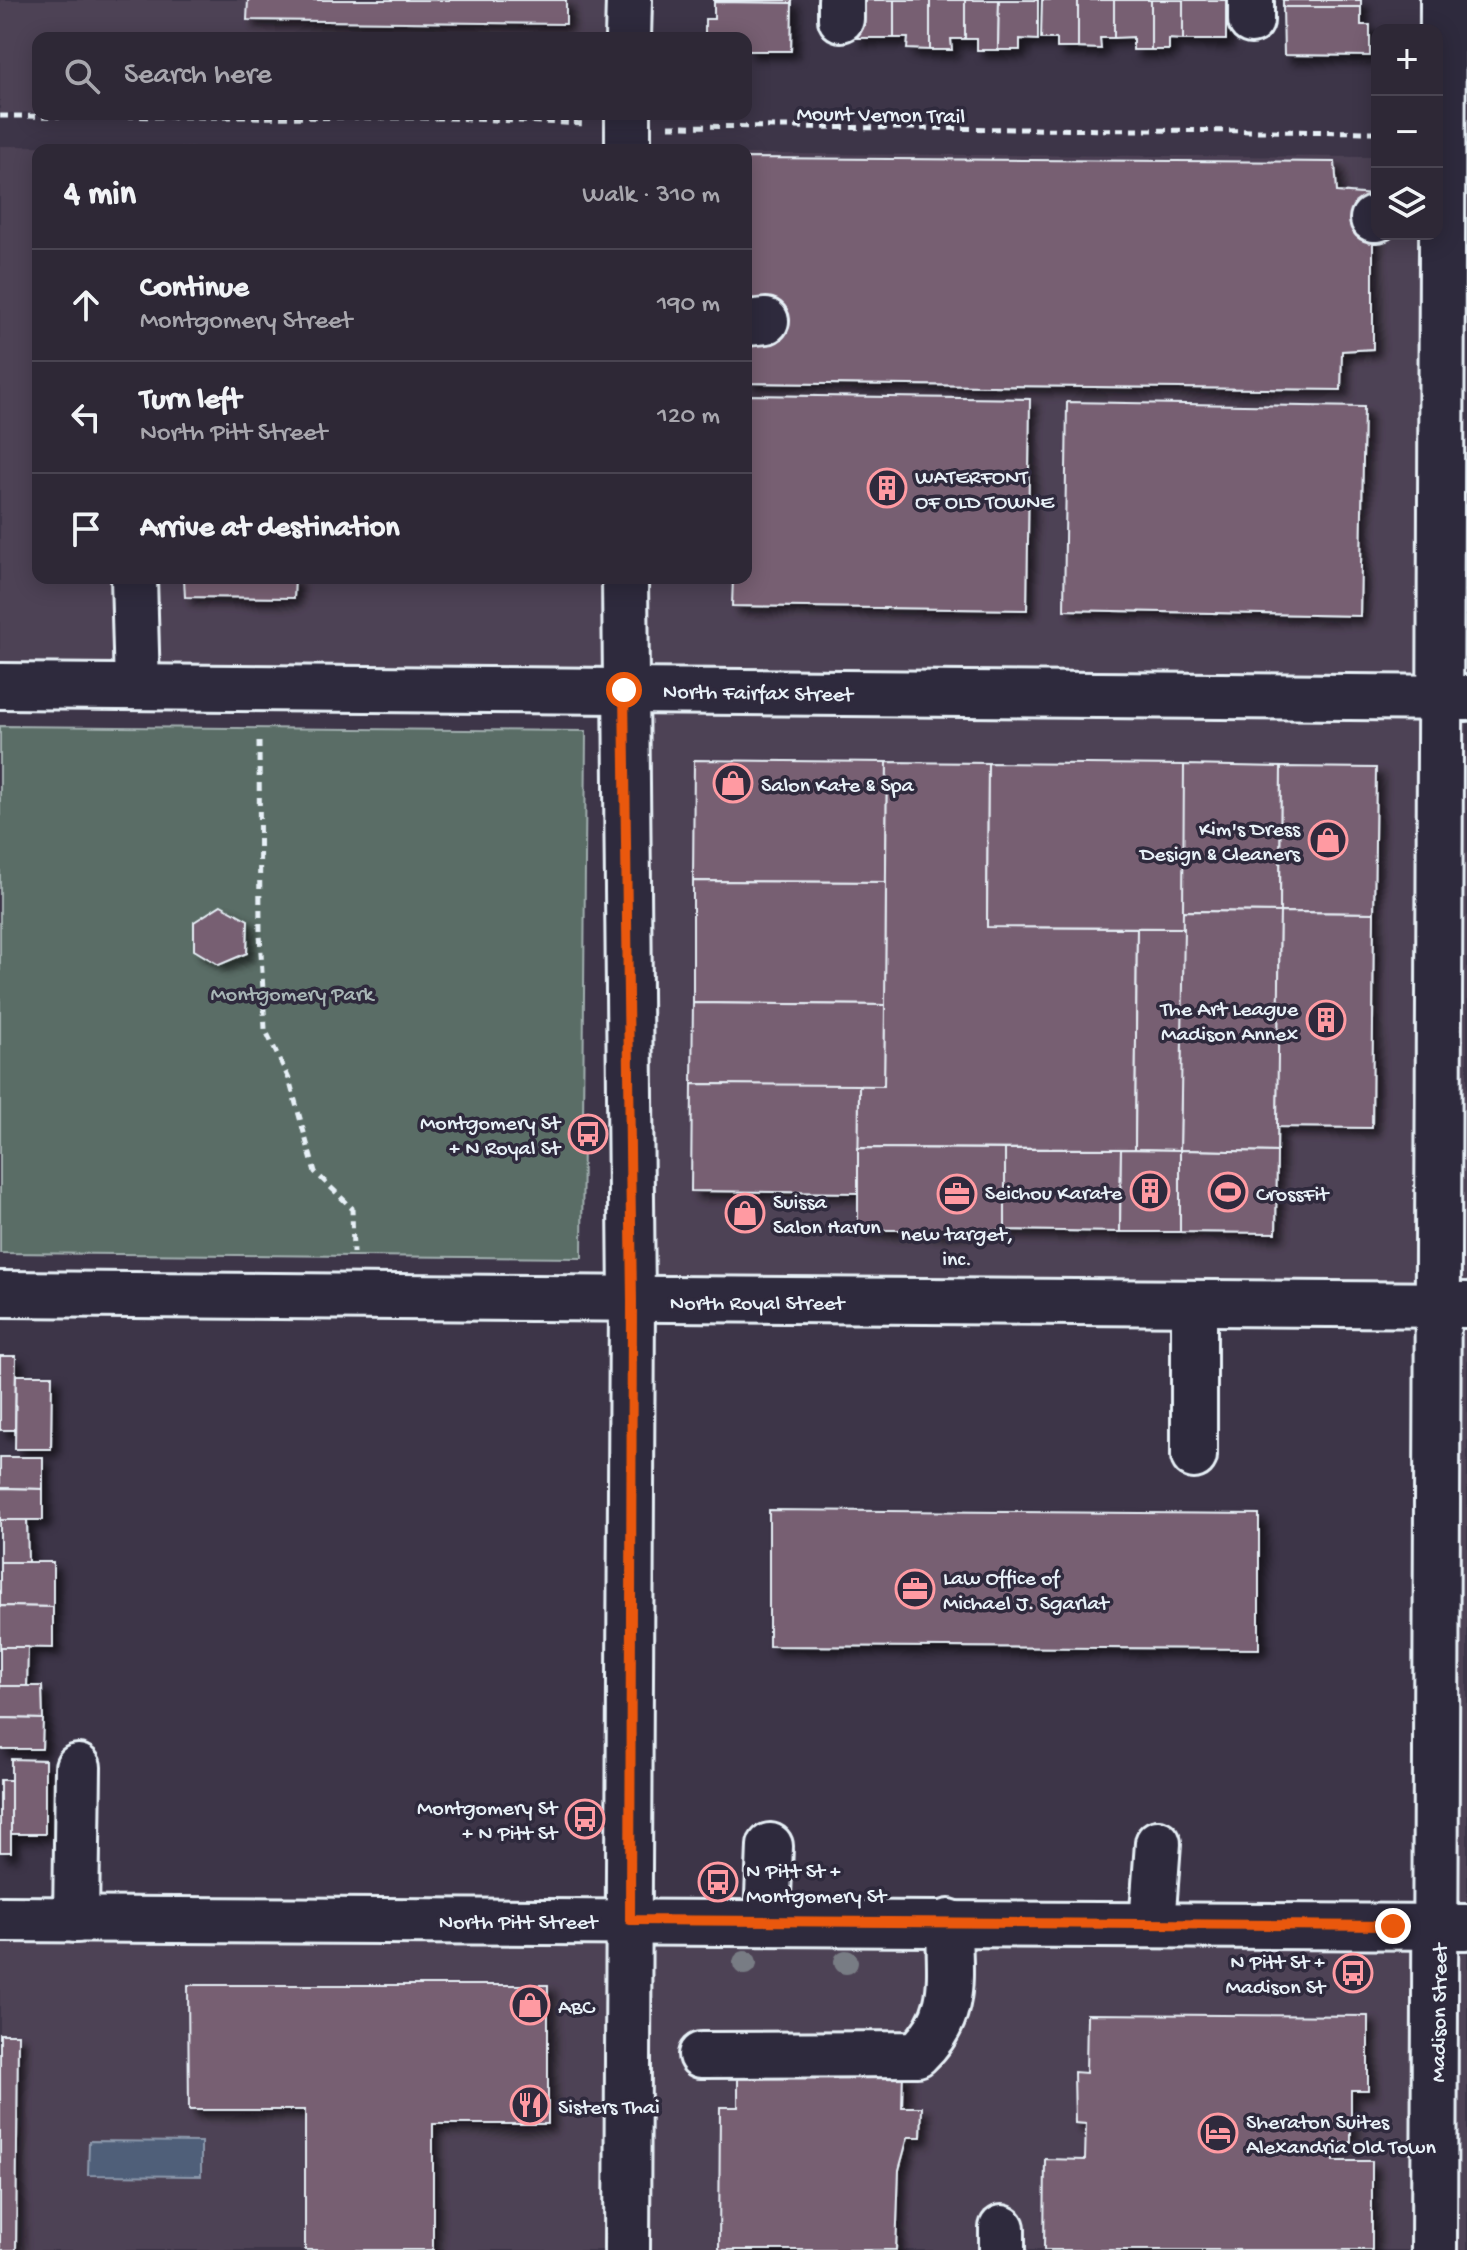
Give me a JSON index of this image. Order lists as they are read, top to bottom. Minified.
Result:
{"streets":{"street":["North Fairfax Street","North Royal Street","North Pitt Street","Madison Street"],"path":["Mount Vernon Trail"]},"crossings":[["North Fairfax Street","Madison Street"],["North Royal Street","Madison Street"],["North Pitt Street","Madison Street"]],"parks":["Montgomery Park"],"places":{"building":["WATERFONT OF OLD TOWNE","The Art League Madison Annex","Seichou Karate"],"shop":["Salon Kate & Spa","Kim's Dress Design & Cleaners","Suissa Salon Harun","ABC"],"bus stop":["Montgomery St + N Royal St","Montgomery St + N Pitt St","N Pitt St + Montgomery St","N Pitt St + Madison St"],"sports":["CrossFit"],"office":["new target, inc.","Law Office of Michael J. Sgarlat"],"restaurant":["Sisters Thai"],"hotel":["Sheraton Suites Alexandria Old Town"]},"page":{"map_buttons":["+","−"],"search":"Search here","heading":["4 min","Walk · 310 m"],"list":[["Continue","Montgomery Street","190 m"],["Turn left","North Pitt Street","120 m"],"Arrive at destination"]}}
